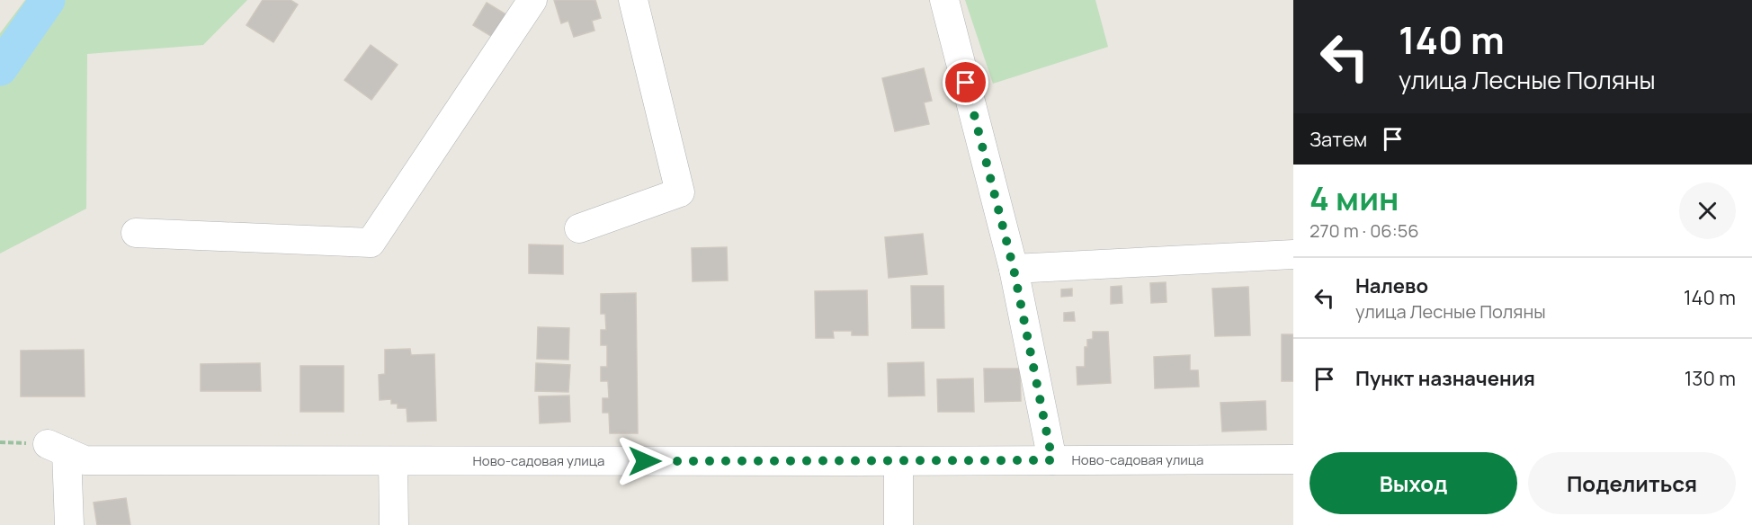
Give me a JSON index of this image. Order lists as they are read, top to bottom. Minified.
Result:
{"streets":{"street":["Ново-садовая улица"]},"page":{"turn":["140 m","улица Лесные Поляны"],"then":"Затем","heading":["4 мин","270 m · 06:56"],"list":[{"name":"Налево","note":"улица Лесные Поляны","value":"140 m"},{"name":"Пункт назначения","value":"130 m"}],"buttons":["Выход","Поделиться"]}}
